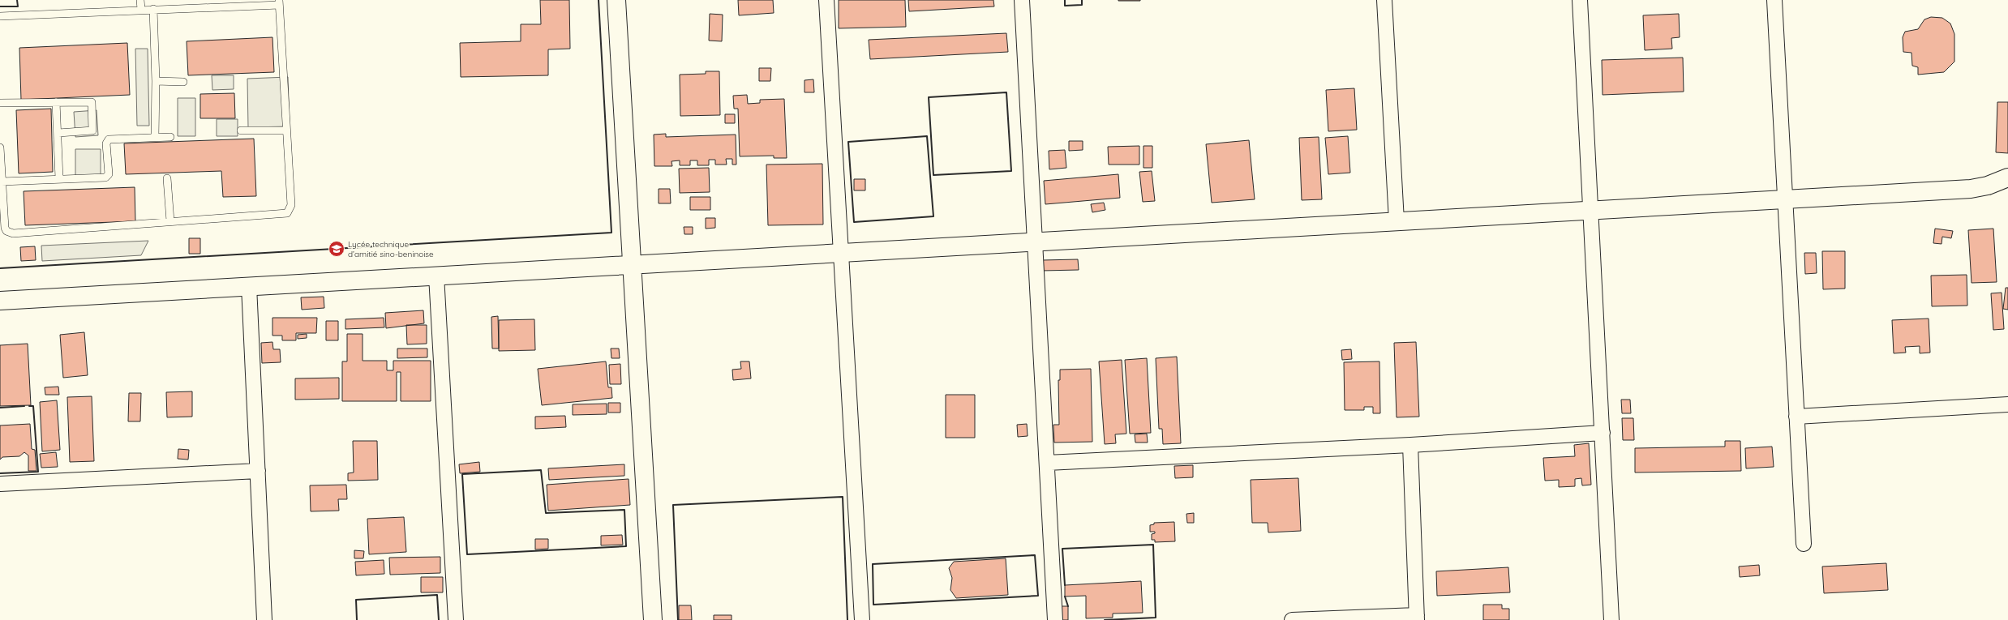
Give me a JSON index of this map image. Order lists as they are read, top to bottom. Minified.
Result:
{"places":{"school or university":["Lycée technique d’amitié sino-beninoise"]}}
